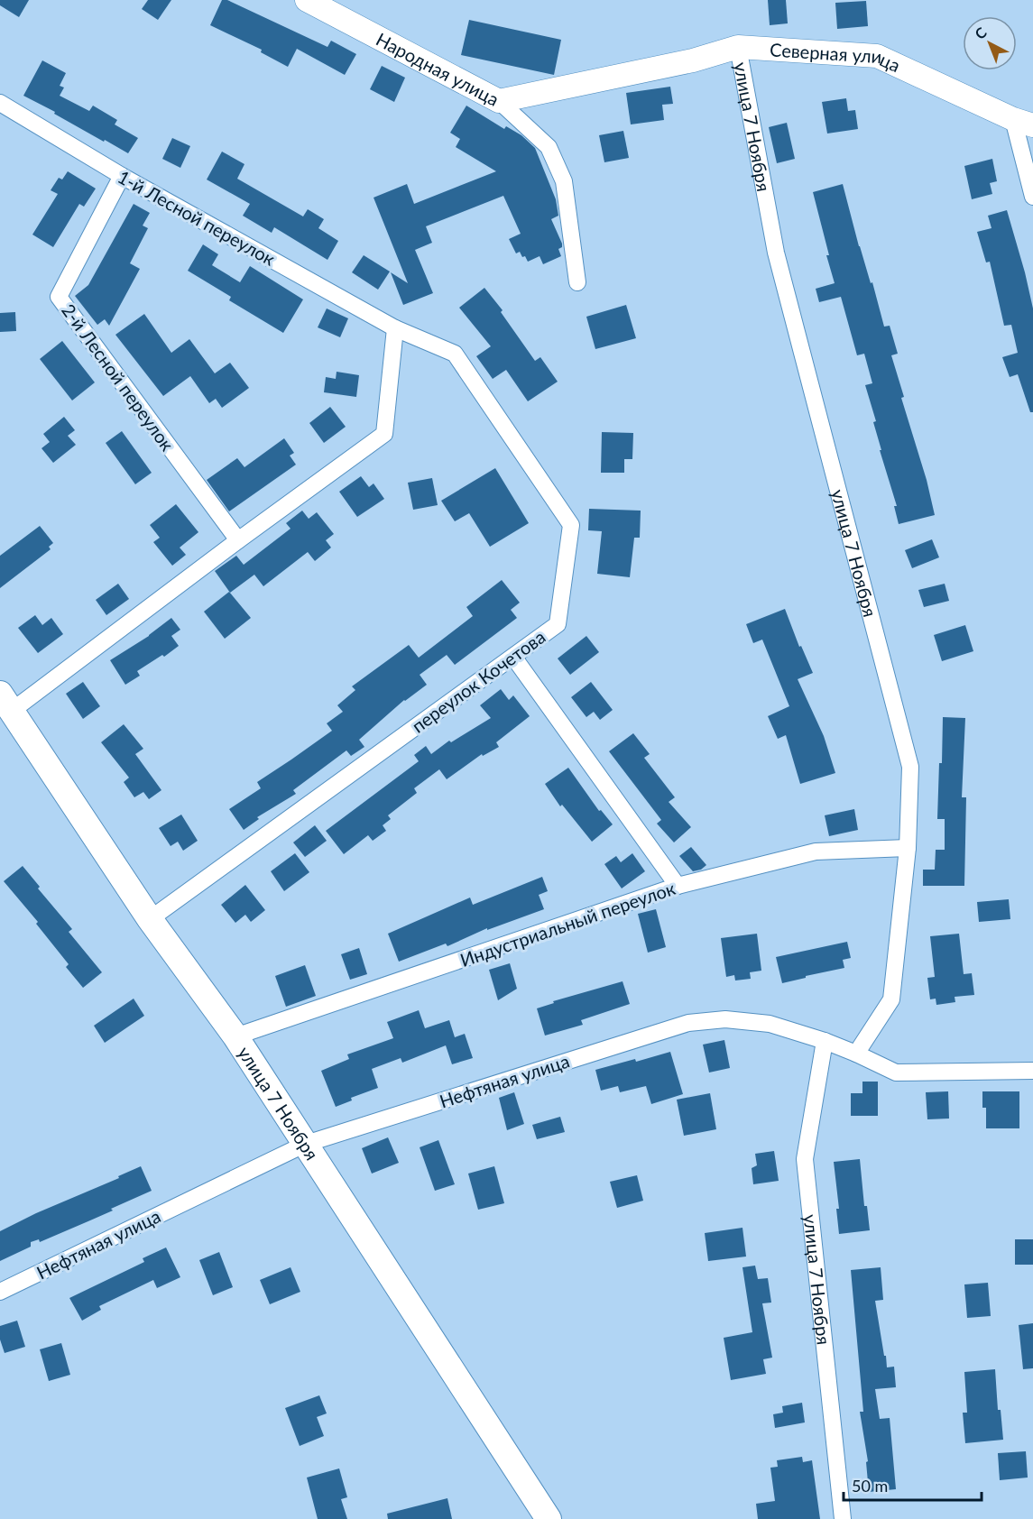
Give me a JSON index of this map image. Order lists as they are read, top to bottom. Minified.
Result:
{"streets":{"main road":["улица 7 Ноября"],"street":["Северная улица","Народная улица","1-й Лесной переулок","2-й Лесной переулок","переулок Кочетова","Индустриальный переулок","Нефтяная улица"]},"crossings":[["Северная улица","Народная улица"],["Северная улица","улица 7 Ноября"],["улица 7 Ноября","переулок Кочетова"],["улица 7 Ноября","Индустриальный переулок"],["улица 7 Ноября","Нефтяная улица"],["1-й Лесной переулок","2-й Лесной переулок"],["1-й Лесной переулок","переулок Кочетова"]],"scale_bar":"50 m","north":"top left"}
